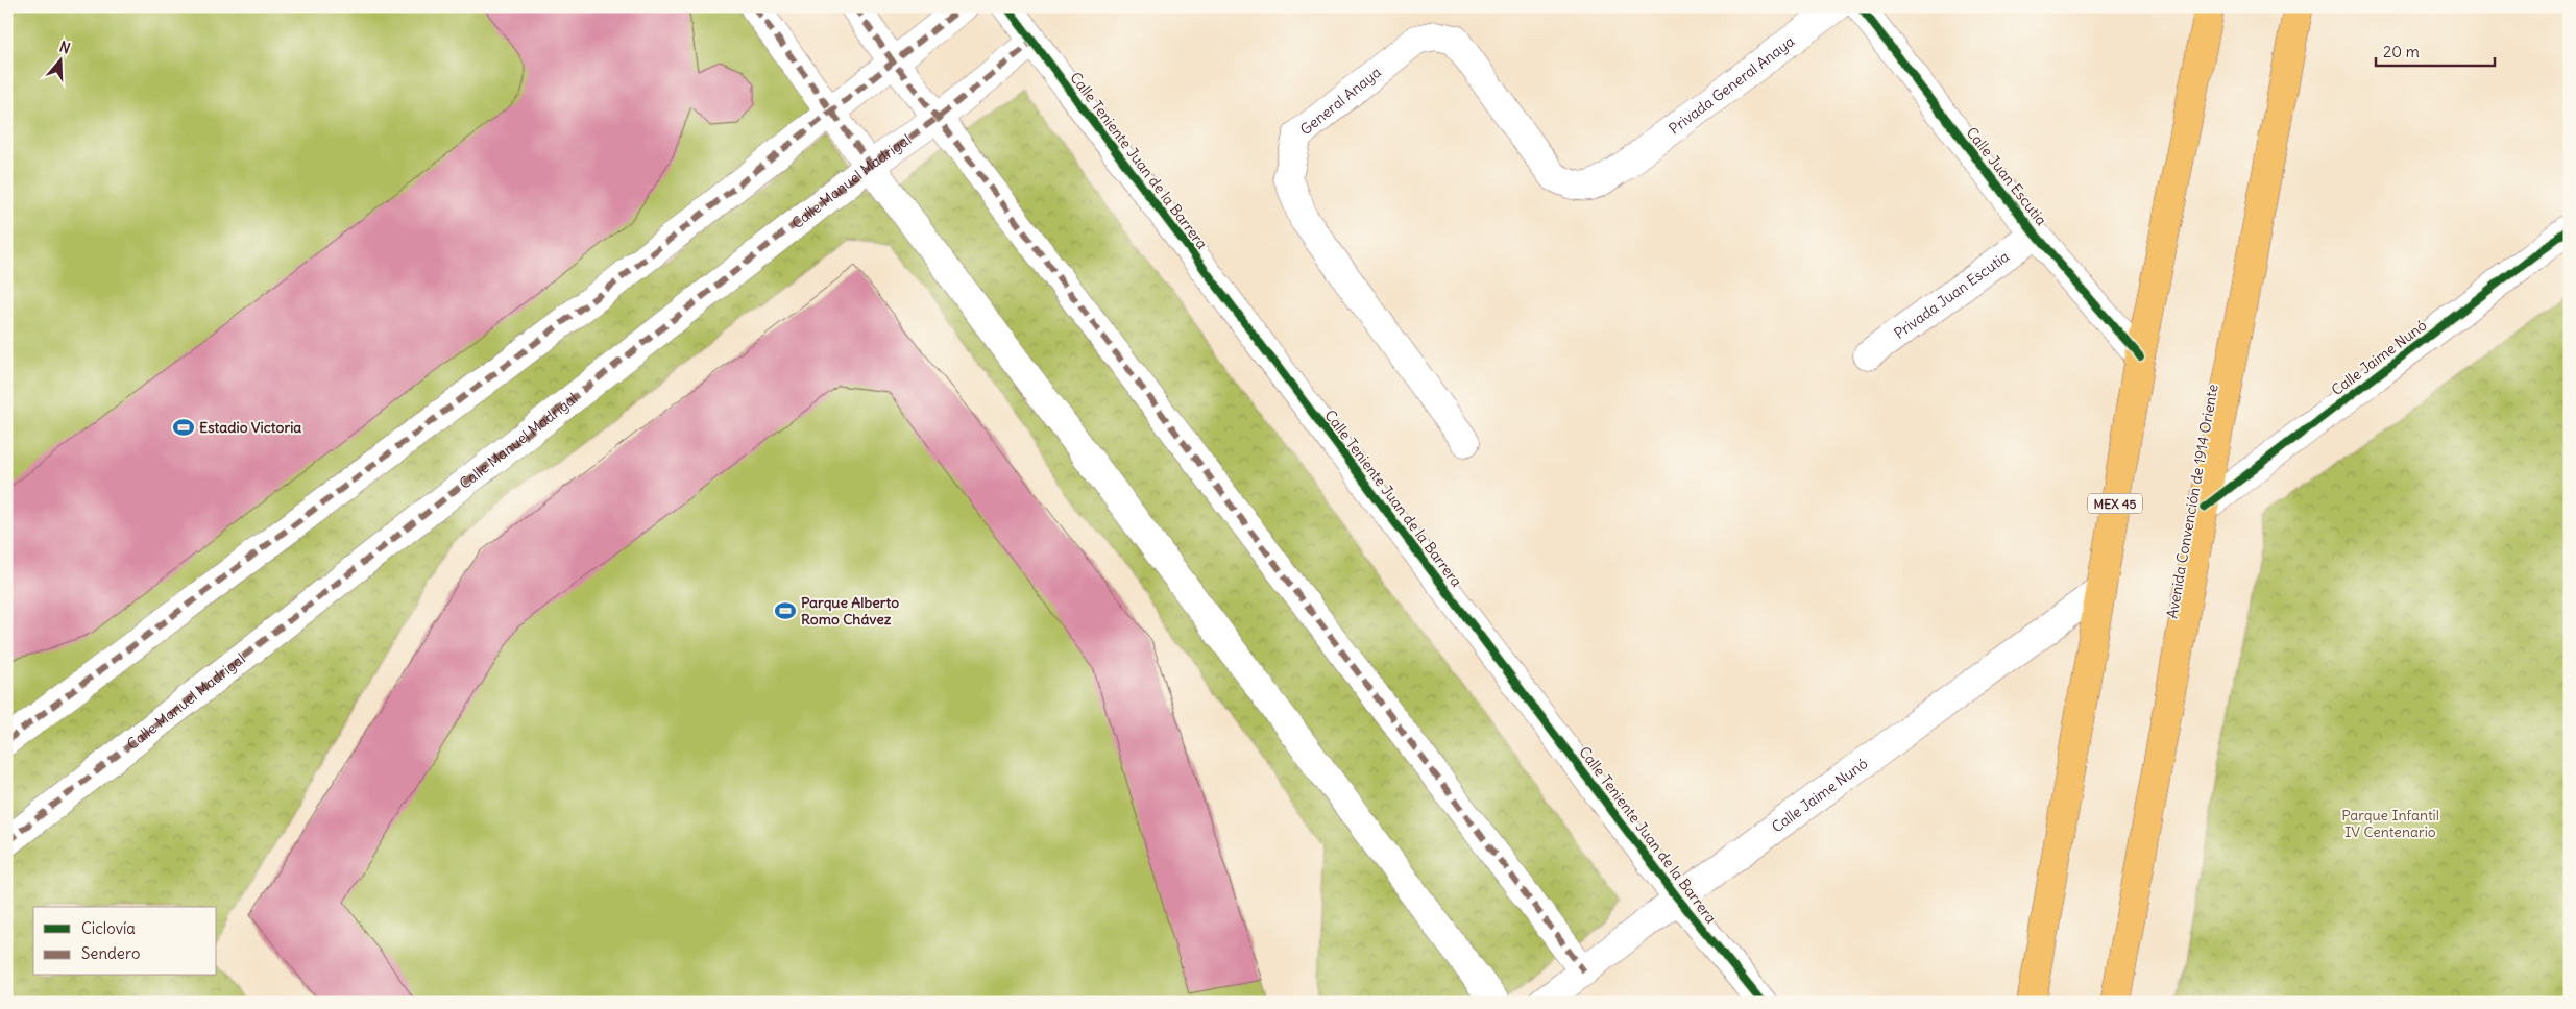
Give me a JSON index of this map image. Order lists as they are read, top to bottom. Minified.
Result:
{"streets":{"main road":["Avenida Convención de 1914 Oriente","MEX 45"],"street":["Privada General Anaya","General Anaya","Calle Teniente Juan de la Barrera","Calle Juan Escutia","Calle Manuel Madrigal","Privada Juan Escutia","Calle Jaime Nunó"]},"crossings":[["Privada General Anaya","General Anaya"],["Calle Teniente Juan de la Barrera","Calle Manuel Madrigal"],["Calle Teniente Juan de la Barrera","Calle Jaime Nunó"],["Calle Juan Escutia","Privada Juan Escutia"],["Calle Juan Escutia","MEX 45"],["Calle Jaime Nunó","Avenida Convención de 1914 Oriente"],["Calle Jaime Nunó","MEX 45"]],"parks":["Parque Infantil IV Centenario"],"places":{"sports":["Estadio Victoria","Parque Alberto Romo Chávez"]},"legend":["Ciclovía","Sendero"],"scale_bar":"20 m","north":"top"}
